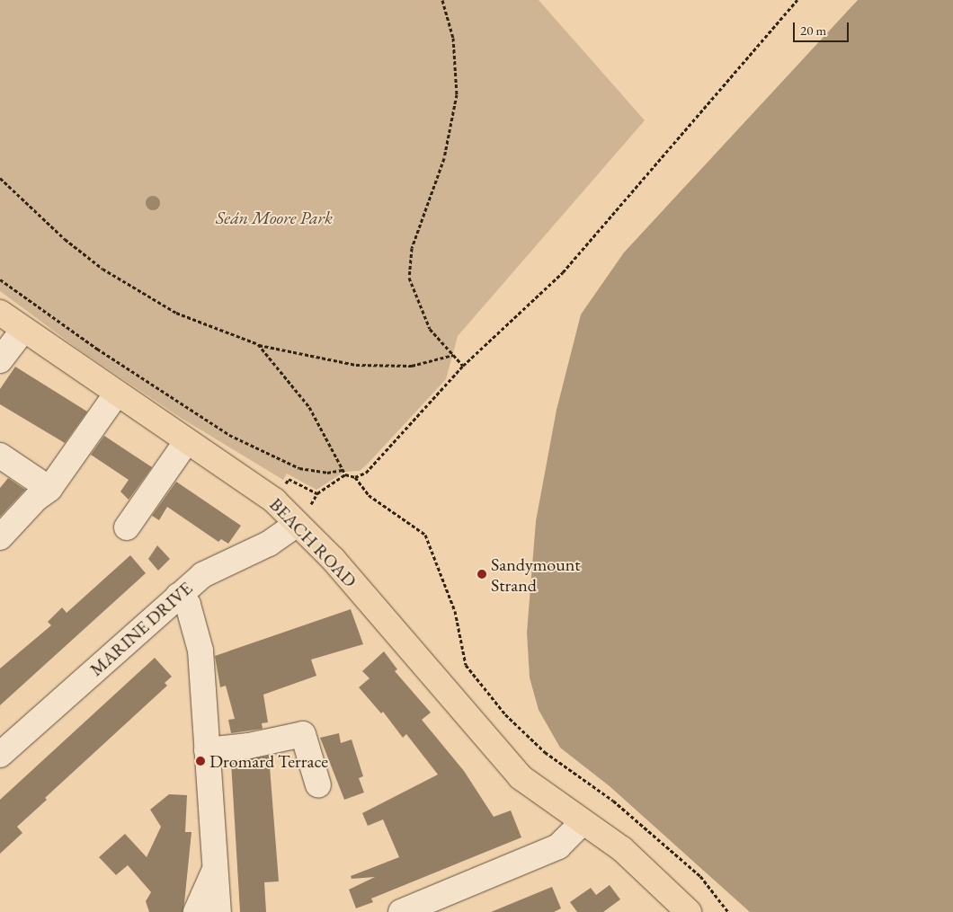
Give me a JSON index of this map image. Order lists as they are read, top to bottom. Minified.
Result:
{"streets":{"main road":["BEACH ROAD"],"street":["MARINE DRIVE"]},"crossings":[["BEACH ROAD","MARINE DRIVE"]],"parks":["Seán Moore Park"],"places":["Sandymount Strand","Dromard Terrace"],"scale_bar":"20 m"}
